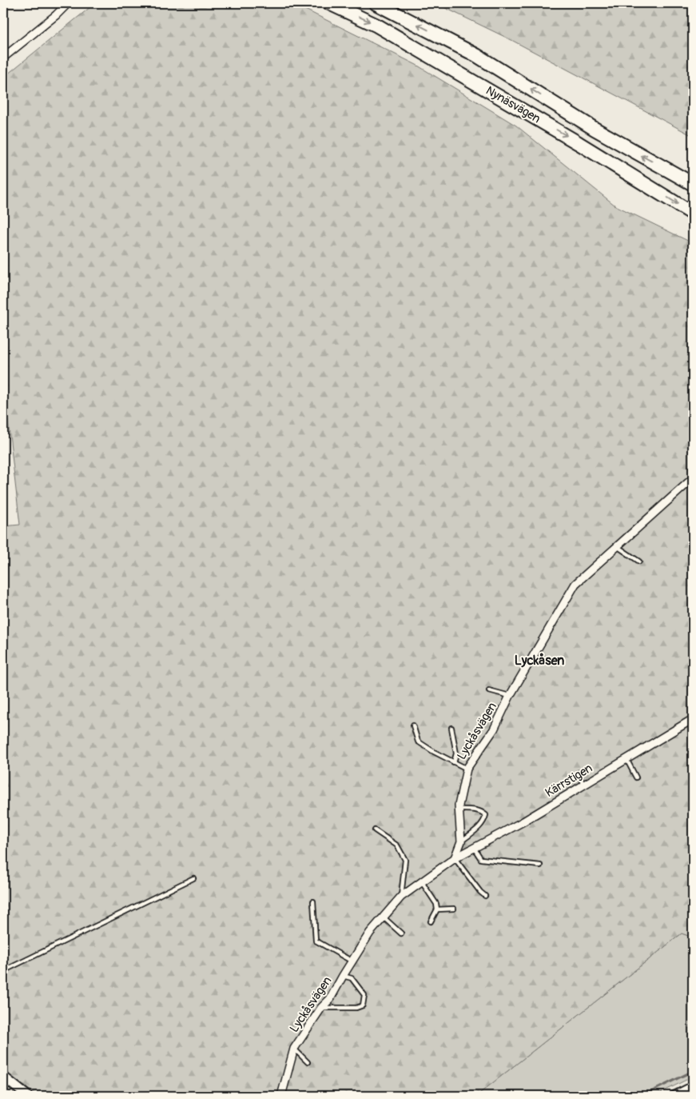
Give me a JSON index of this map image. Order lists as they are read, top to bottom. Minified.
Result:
{"streets":{"highway":["Nynäsvägen"],"street":["Lyckåsvägen","Kärrstigen"]},"crossings":[["Lyckåsvägen","Kärrstigen"]],"districts":["Lyckåsen"]}
